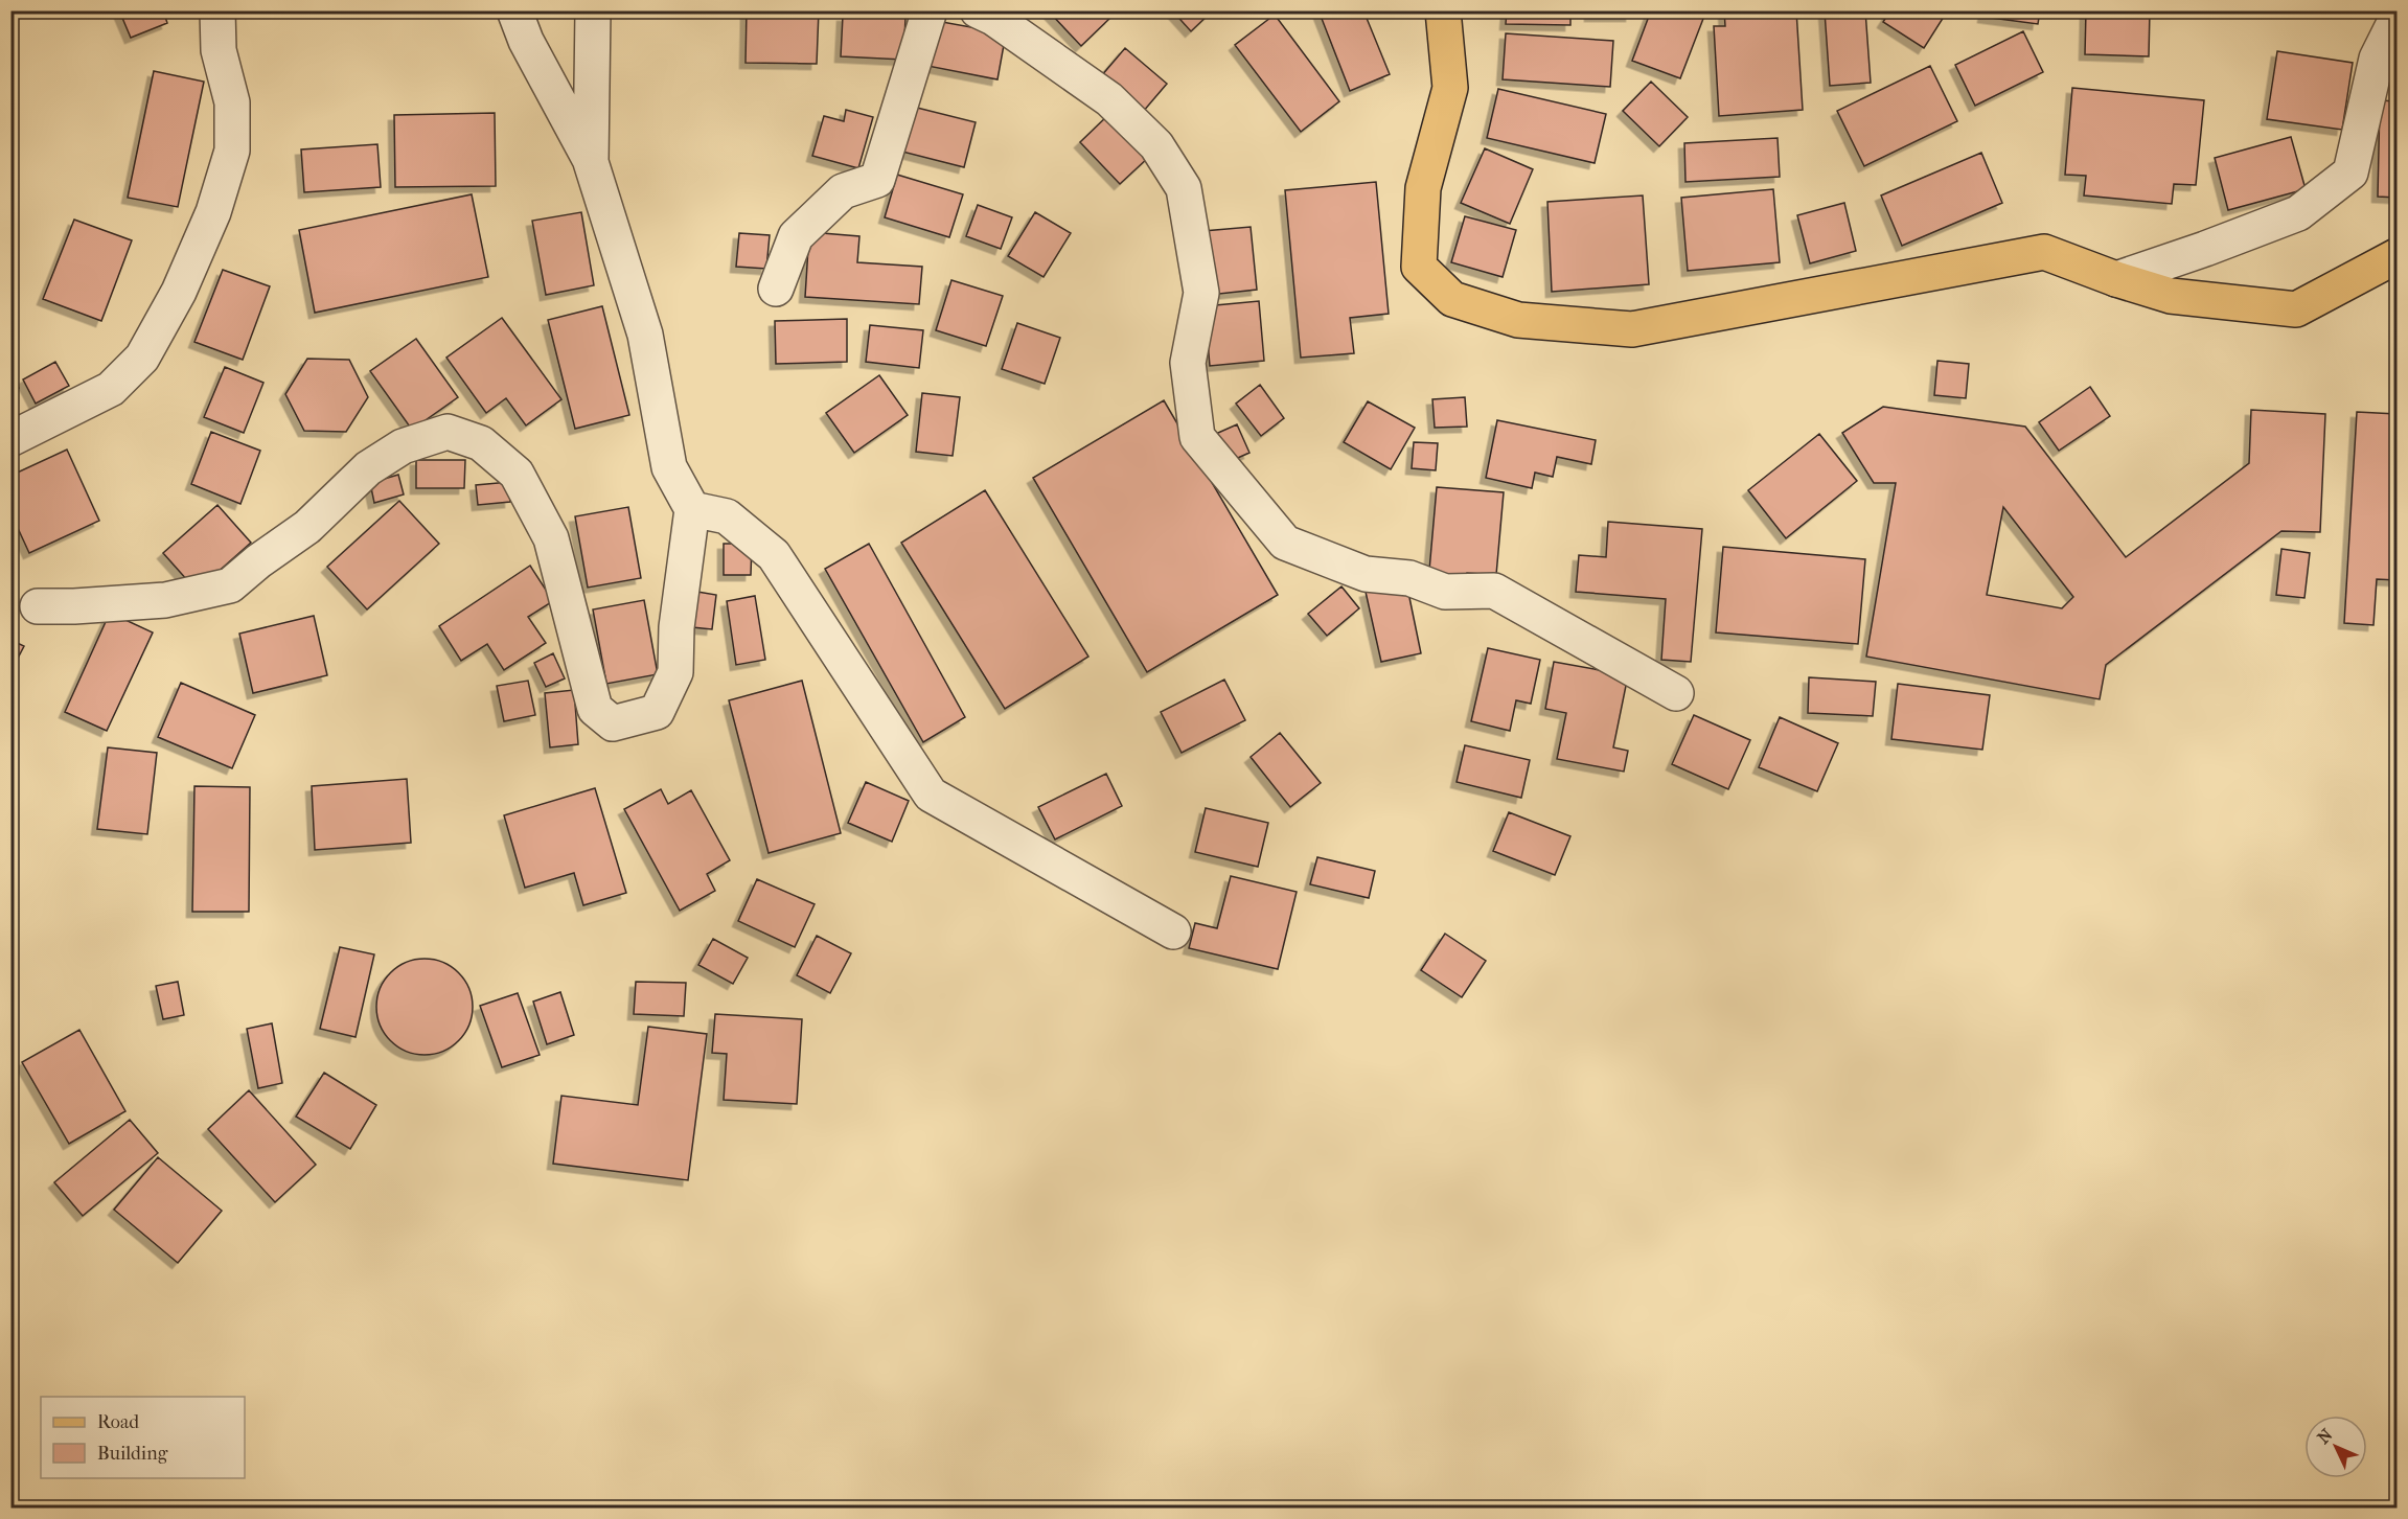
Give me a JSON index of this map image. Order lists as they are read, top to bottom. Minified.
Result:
{"legend":["Road","Building"],"north":"top left"}
